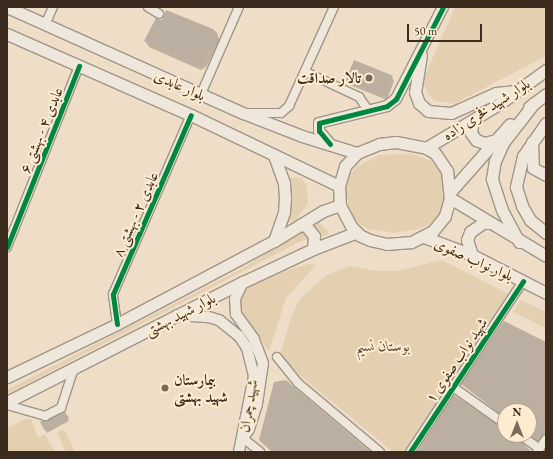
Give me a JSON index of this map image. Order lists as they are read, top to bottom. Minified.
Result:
{"streets":{"main road":["بلوار عابدی","بلوار شهید فخری زاده","بلوار نواب صفوی","بلوار شهید بهشتی"],"street":["عابدی ۴ - بهشتی ۶","عابدی ۲ - بهشتی ۸","شهید نواب صفوی ۱","شهید چمران"]},"crossings":[["بلوار عابدی","بلوار شهید فخری زاده"],["بلوار عابدی","عابدی ۴ - بهشتی ۶"],["بلوار عابدی","عابدی ۲ - بهشتی ۸"],["بلوار عابدی","بلوار نواب صفوی"],["بلوار عابدی","بلوار شهید بهشتی"],["بلوار شهید فخری زاده","بلوار نواب صفوی"],["بلوار شهید فخری زاده","بلوار شهید بهشتی"],["عابدی ۲ - بهشتی ۸","بلوار شهید بهشتی"],["بلوار نواب صفوی","بلوار شهید بهشتی"],["بلوار نواب صفوی","شهید نواب صفوی ۱"],["بلوار شهید بهشتی","شهید چمران"]],"parks":["بوستان نسیم"],"places":["تالار صداقت","بیمارستان شهید بهشتی"],"scale_bar":"50 m","north":"top"}
